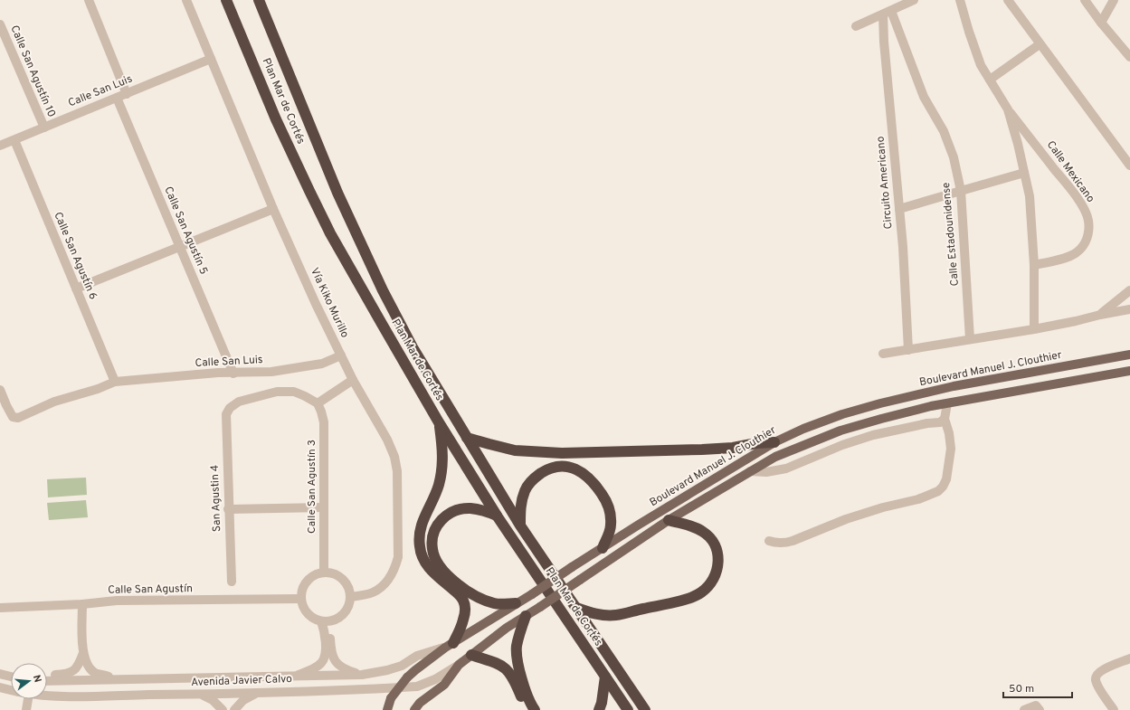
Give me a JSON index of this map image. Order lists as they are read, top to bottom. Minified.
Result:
{"streets":{"highway":["Plan Mar de Cortés"],"main road":["Boulevard Manuel J. Clouthier"],"street":["Calle San Agustín 10","Calle San Luis","Calle Mexicano","Circuito Americano","Calle San Agustín 5","Calle Estadounidense","Calle San Agustín 6","Vía Kiko Murillo","Calle San Agustín 3","San Agustin 4","Calle San Agustín","Avenida Javier Calvo"]},"crossings":[["Calle San Agustín 10","Calle San Luis"],["Calle San Luis","Calle San Agustín 5"],["Calle San Luis","Calle San Agustín 6"],["Calle San Luis","Vía Kiko Murillo"],["Circuito Americano","Calle Estadounidense"],["Vía Kiko Murillo","Calle San Agustín 3"],["Vía Kiko Murillo","Calle San Agustín"],["Boulevard Manuel J. Clouthier","Avenida Javier Calvo"],["Calle San Agustín 3","San Agustin 4"],["Calle San Agustín 3","Calle San Agustín"]],"scale_bar":"50 m","north":"right"}
